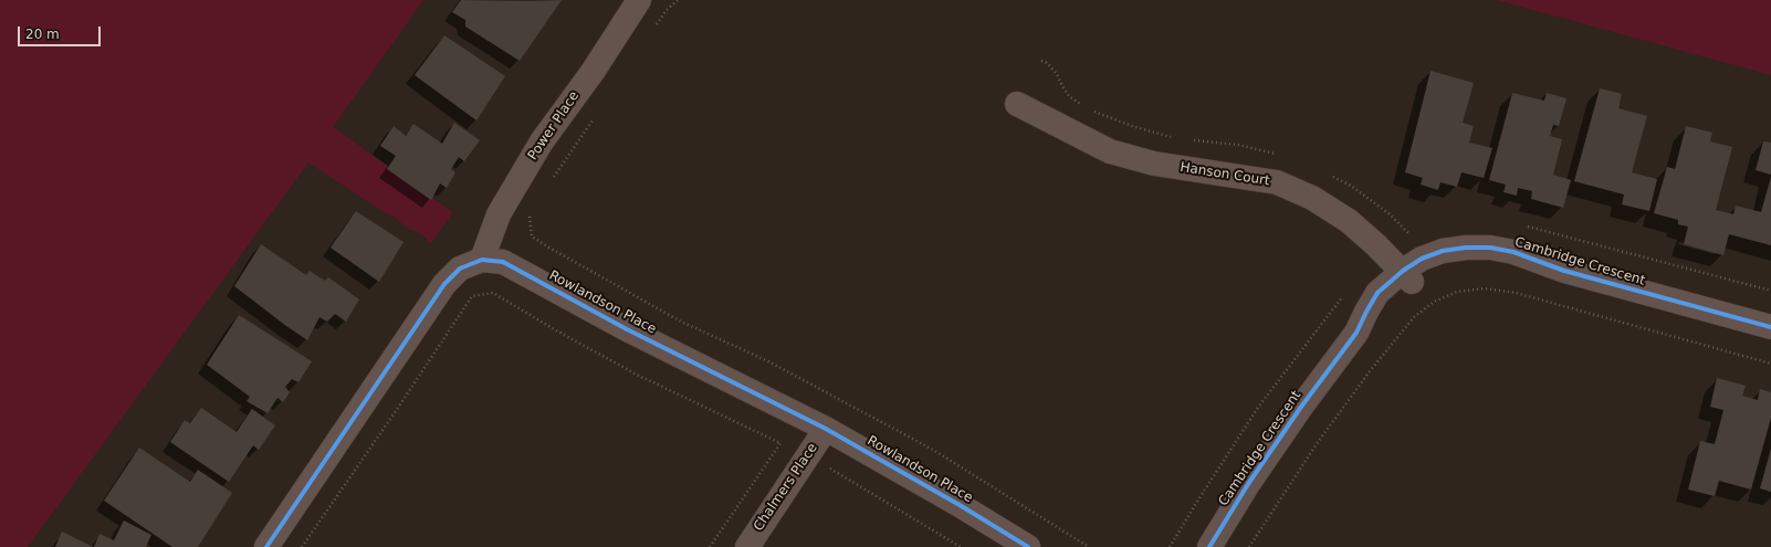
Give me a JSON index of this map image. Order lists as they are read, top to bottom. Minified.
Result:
{"streets":{"street":["Power Place","Hanson Court","Cambridge Crescent","Rowlandson Place","Chalmers Place"]},"crossings":[["Power Place","Rowlandson Place"],["Hanson Court","Cambridge Crescent"],["Rowlandson Place","Chalmers Place"]],"scale_bar":"20 m"}
